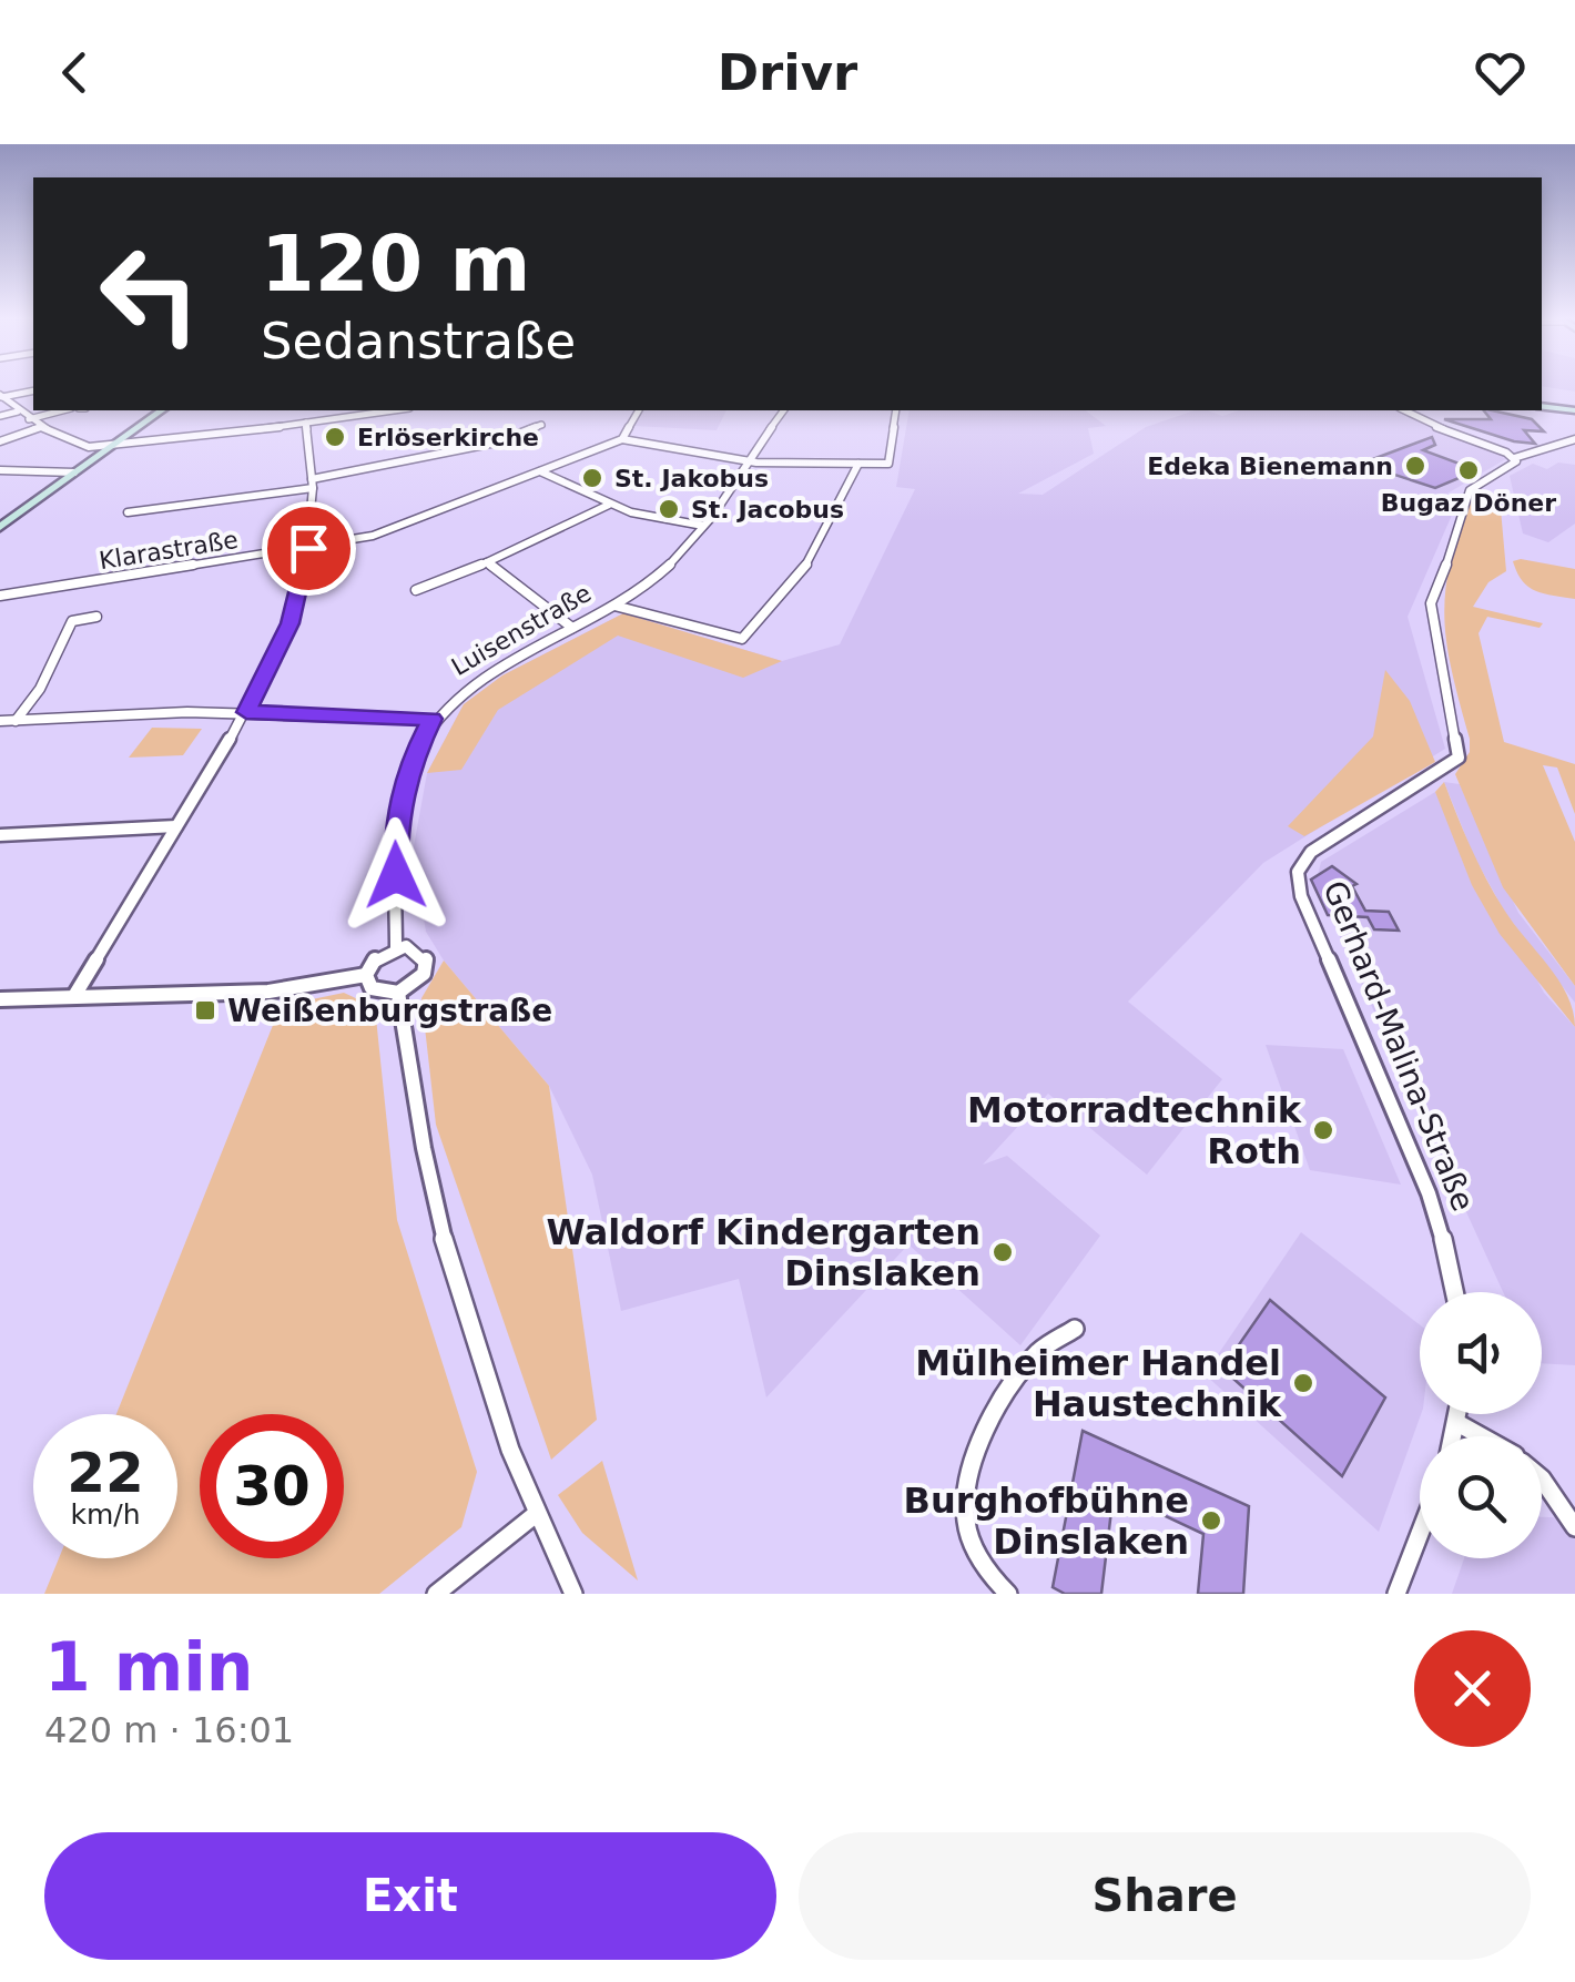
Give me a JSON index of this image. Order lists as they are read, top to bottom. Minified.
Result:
{"streets":{"street":["Klarastraße","Luisenstraße","Gerhard-Malina-Straße"]},"places":{"other":["Erlöserkirche","Edeka Bienemann","Bugaz Döner","St. Jakobus","St. Jacobus","Motorradtechnik Roth","Waldorf Kindergarten Dinslaken","Mülheimer Handel Haustechnik","Burghofbühne Dinslaken"],"transit":["Weißenburgstraße"]},"page":{"header":"Drivr","turn":["120 m","Sedanstraße"],"speed":"22 km/h","limit":"30","heading":["1 min","420 m · 16:01"],"buttons":["Exit","Share"]}}
